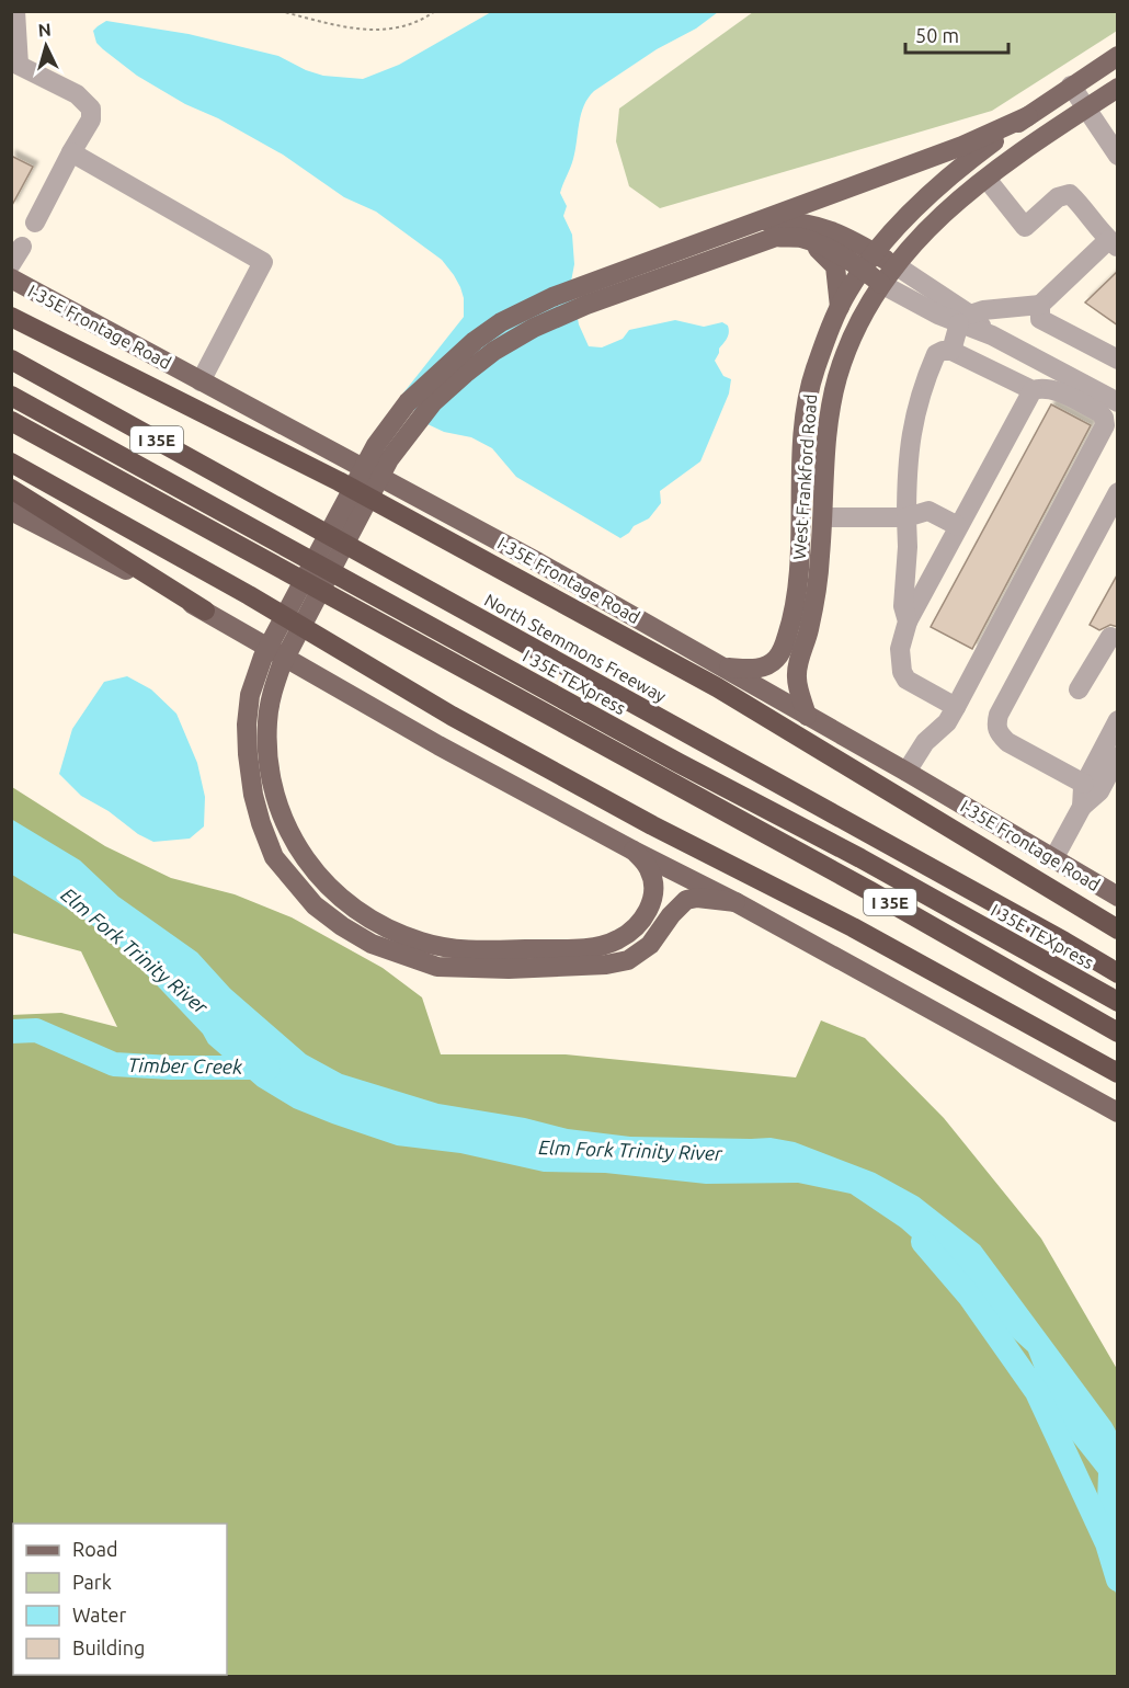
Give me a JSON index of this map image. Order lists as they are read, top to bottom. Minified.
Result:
{"streets":{"highway":["I 35E","North Stemmons Freeway","I 35E TEXpress"],"main road":["I-35E Frontage Road","West Frankford Road"]},"crossings":[["I-35E Frontage Road","West Frankford Road"]],"water":["Elm Fork Trinity River","Timber Creek"],"legend":["Road","Park","Water","Building"],"scale_bar":"50 m","north":"top"}
